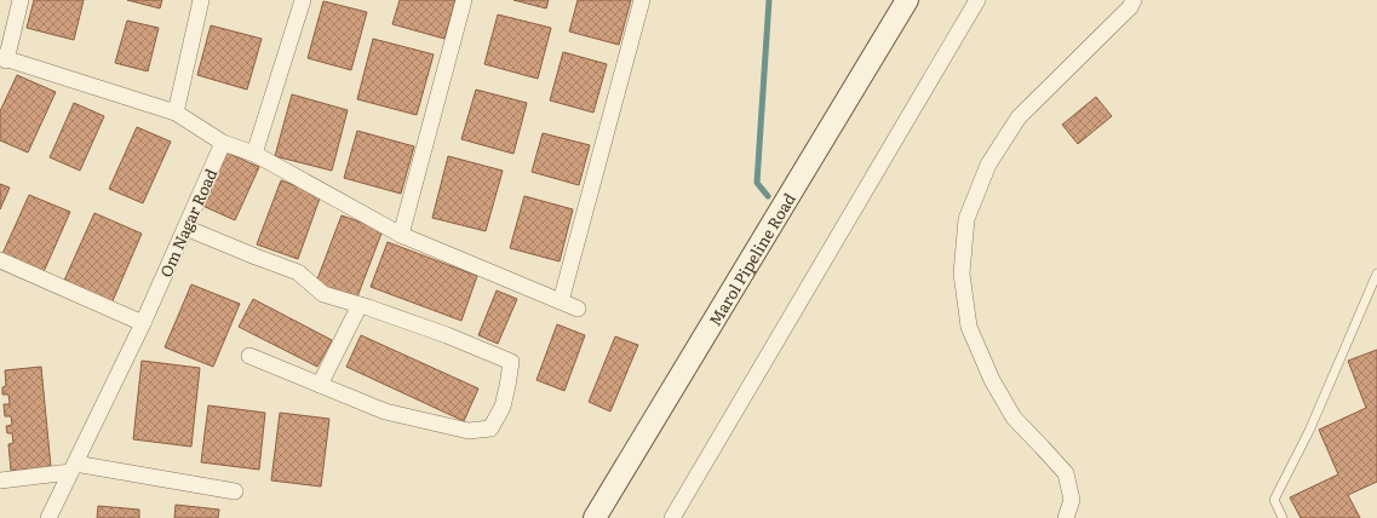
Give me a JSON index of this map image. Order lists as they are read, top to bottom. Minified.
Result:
{"streets":{"street":["Om Nagar Road","Marol Pipeline Road"]}}
